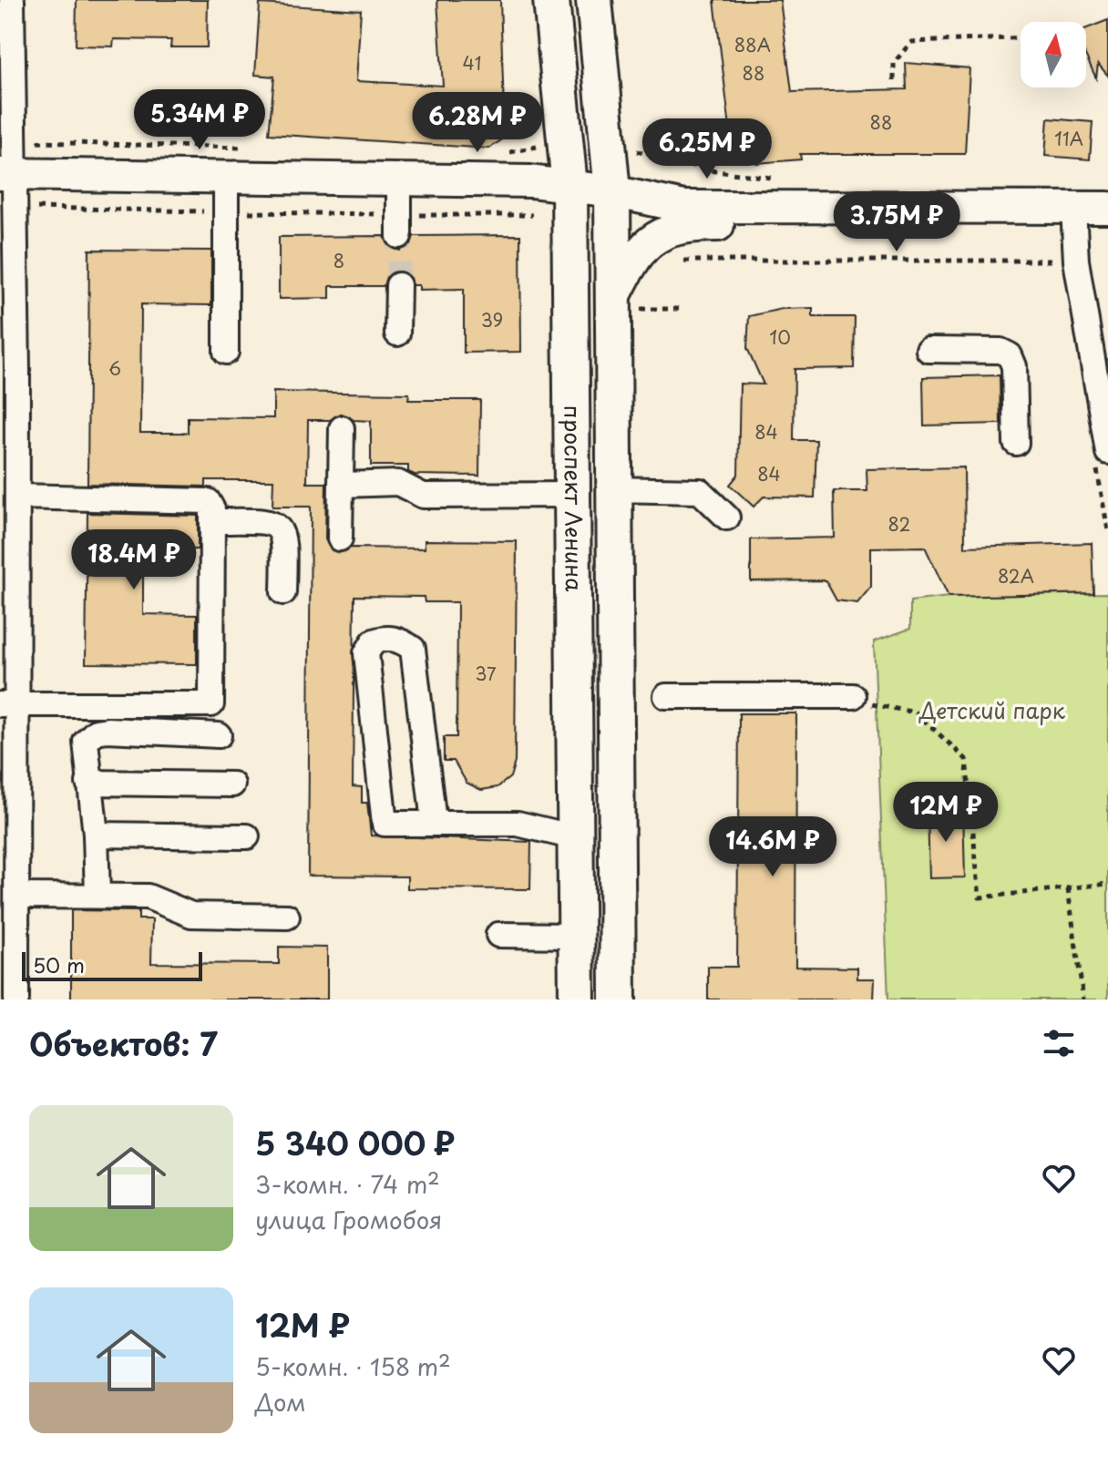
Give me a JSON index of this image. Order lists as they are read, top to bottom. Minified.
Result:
{"streets":{"highway":["проспект Ленина"]},"parks":["Детский парк"],"house_numbers":["88А","41","88","88","11А","8","39","10","6","84","84","82","82А","37"],"scale_bar":"50 m","north":"top","page":{"price":["5.34M ₽","6.28M ₽","6.25M ₽","3.75M ₽","18.4M ₽","12M ₽","14.6M ₽"],"scale":"50 m","heading":"Объектов: 7","list":[{"name":"5 340 000 ₽","note":"3-комн. · 74 m² · улица Громобоя"},{"name":"12M ₽","note":"5-комн. · 158 m² · Дом"}]}}
